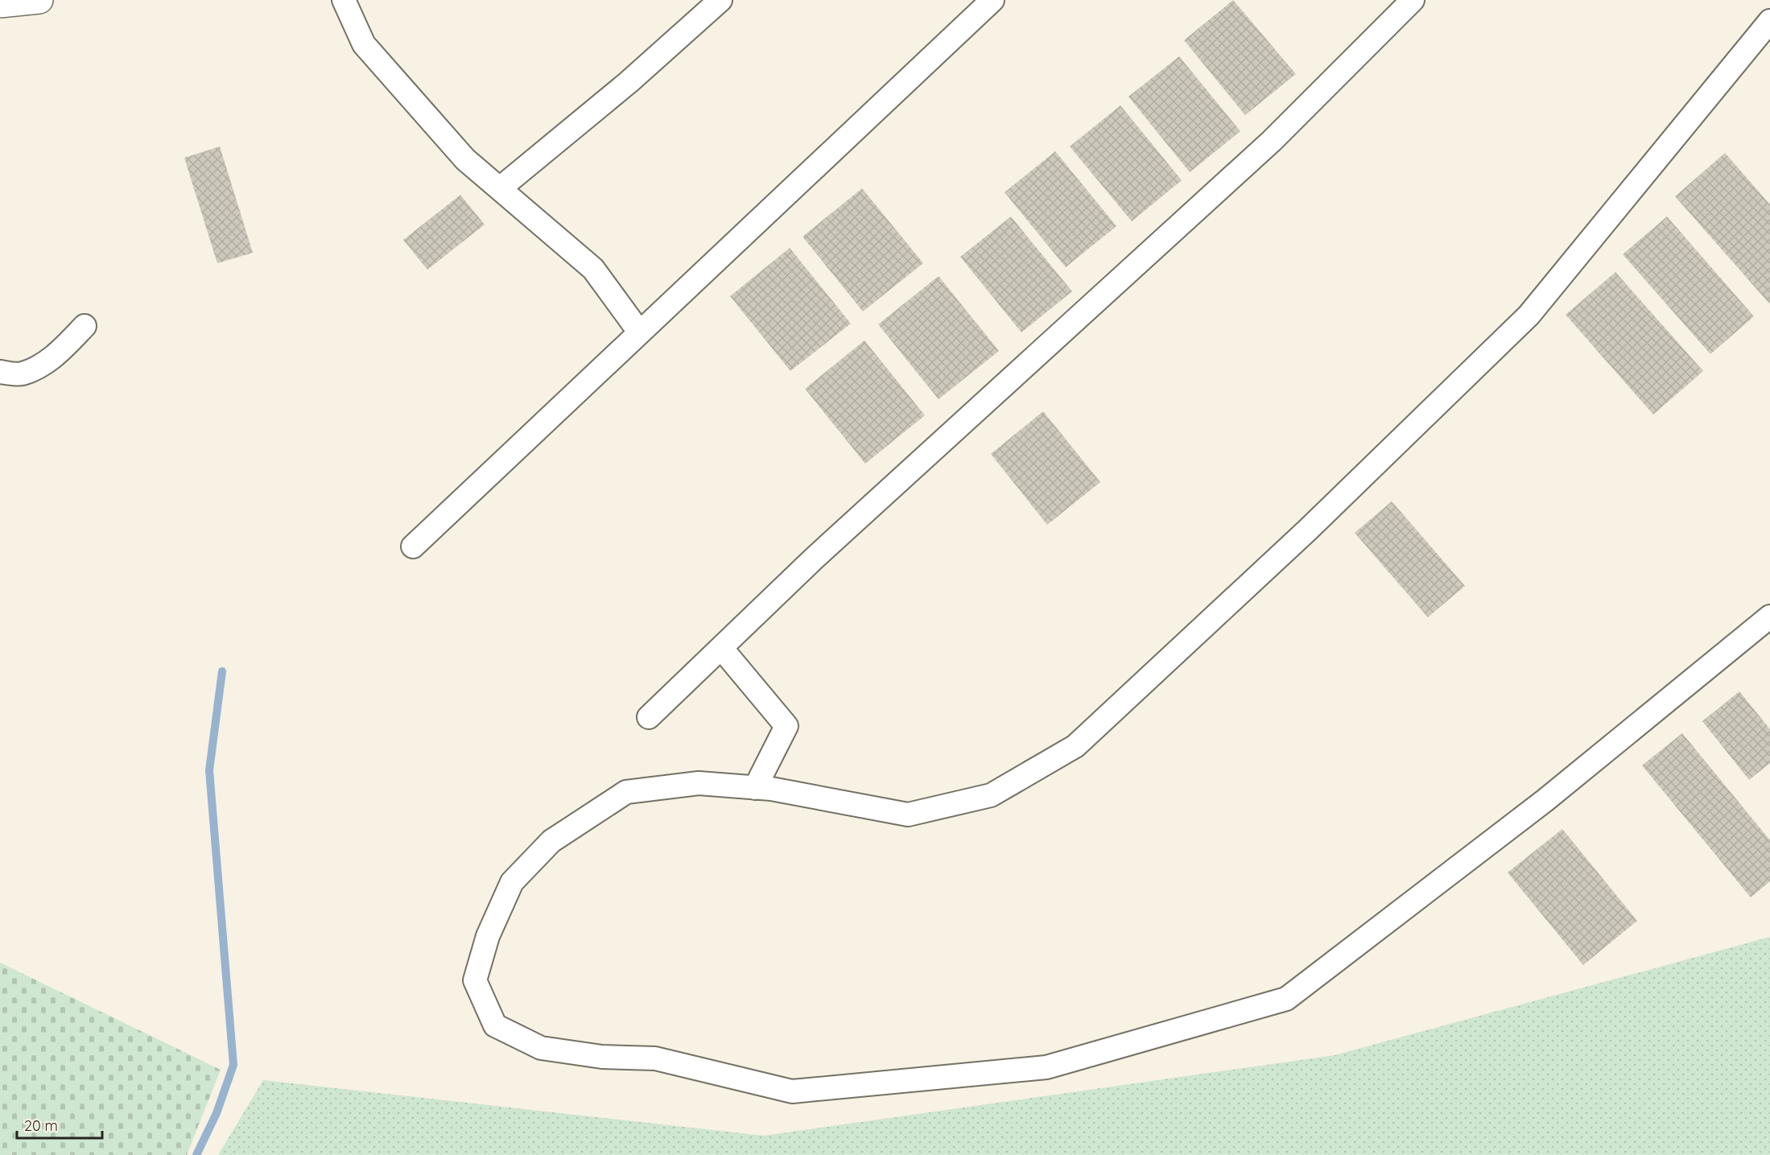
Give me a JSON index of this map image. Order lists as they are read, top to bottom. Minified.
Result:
{"scale_bar":"20 m"}
